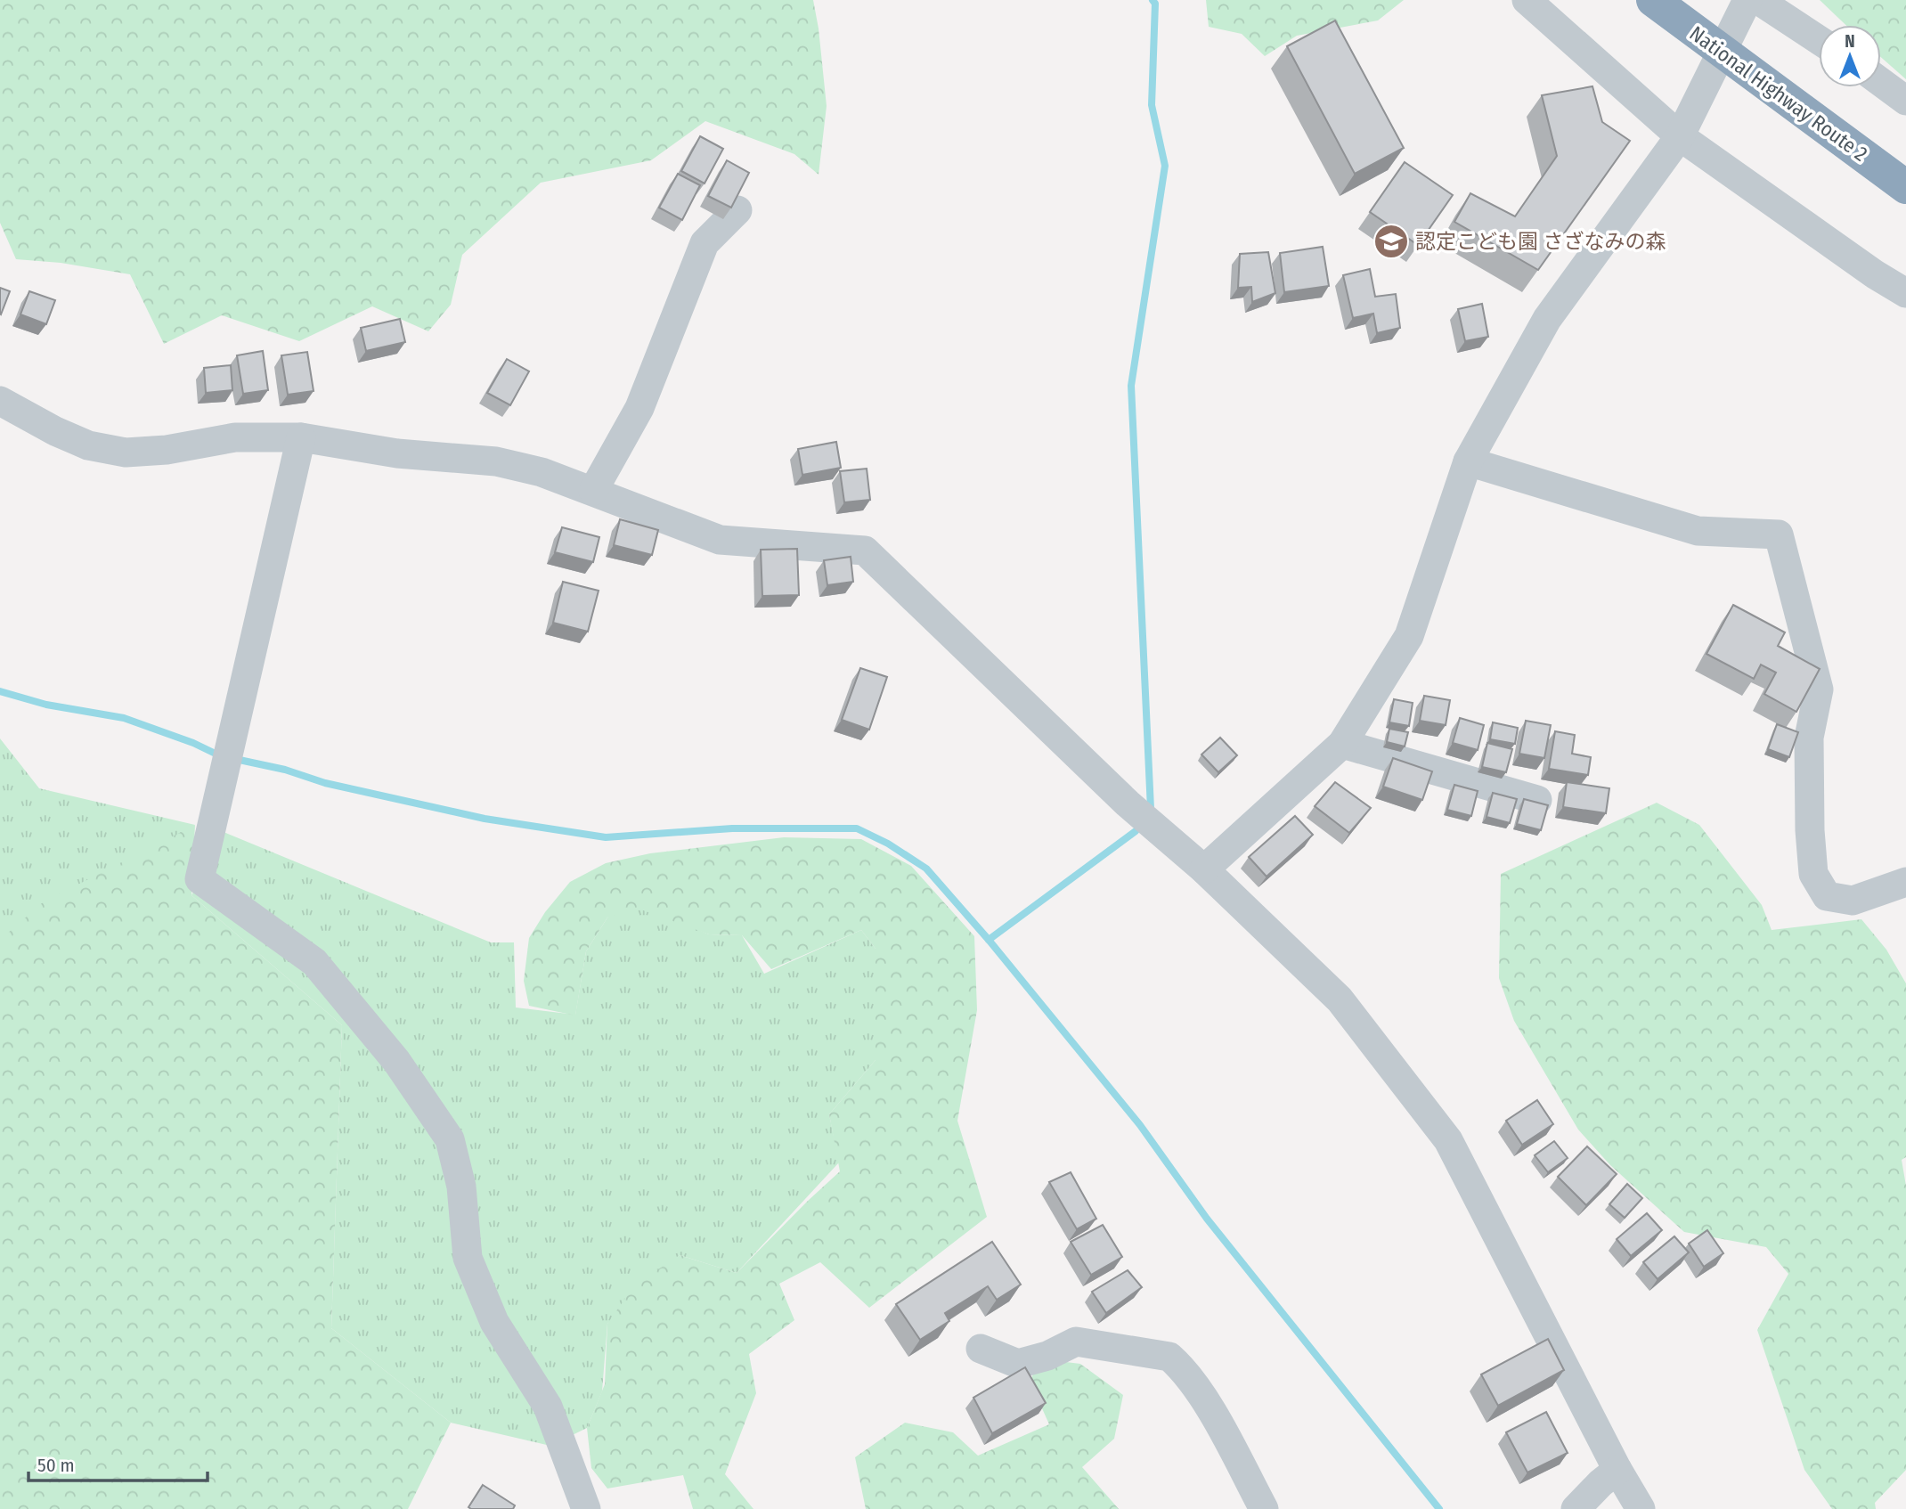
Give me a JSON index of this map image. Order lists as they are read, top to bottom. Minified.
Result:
{"streets":{"highway":["National Highway Route 2"]},"places":{"school or university":["認定こども園 さざなみの森"]},"scale_bar":"50 m","north":"top"}
